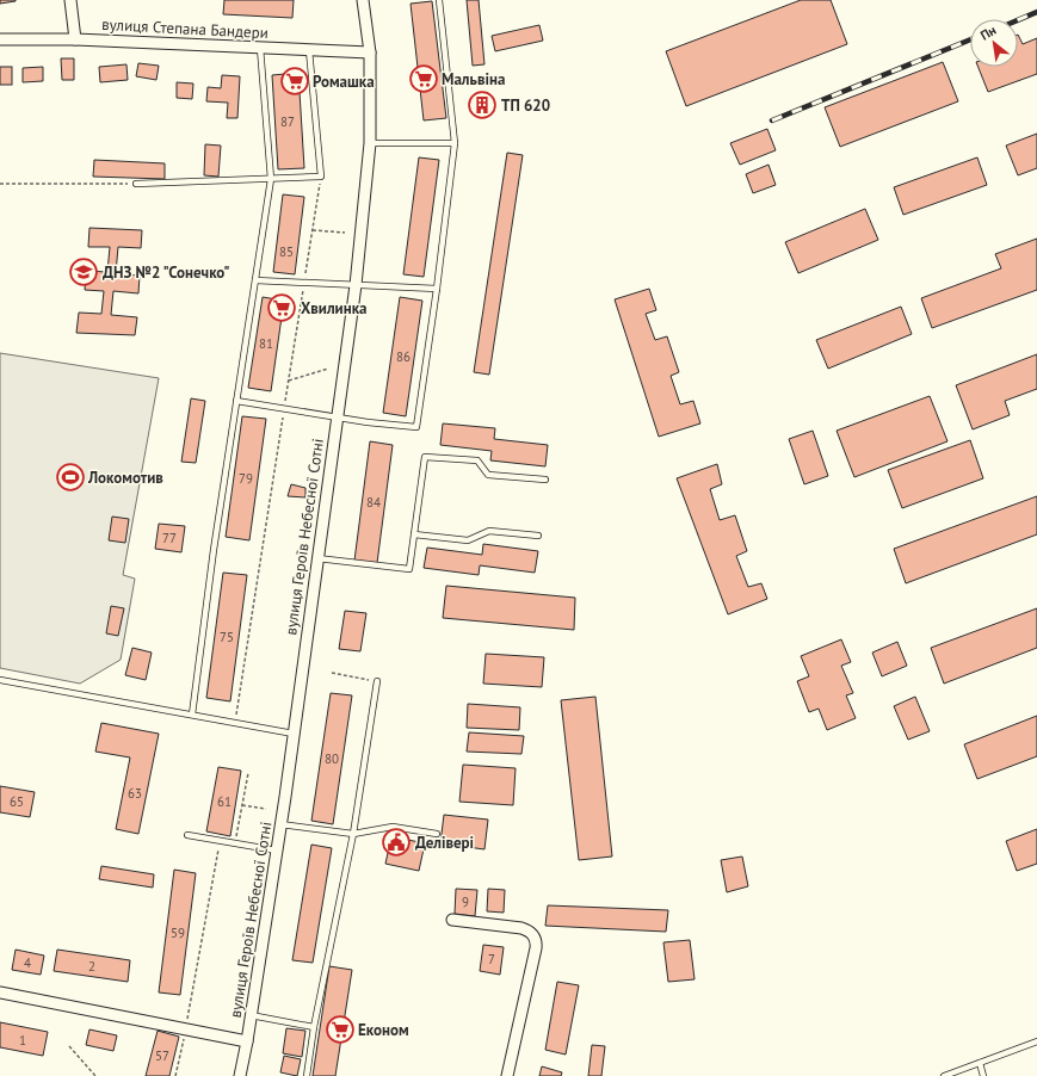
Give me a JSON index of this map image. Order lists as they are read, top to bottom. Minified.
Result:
{"streets":{"street":["вулиця Степана Бандери","вулиця Героїв Небесної Сотні"]},"crossings":[["вулиця Степана Бандери","вулиця Героїв Небесної Сотні"]],"places":{"supermarket":["Мальвіна","Ромашка","Хвилинка","Економ"],"building":["ТП 620"],"school or university":["ДНЗ №2 \"Сонечко\""],"sports":["Локомотив"],"public building":["Делівері"]},"house_numbers":["87","85","81","86","79","84","77","75","80","63","65","61","9","59","7","4","2","1","57"],"north":"top left"}
